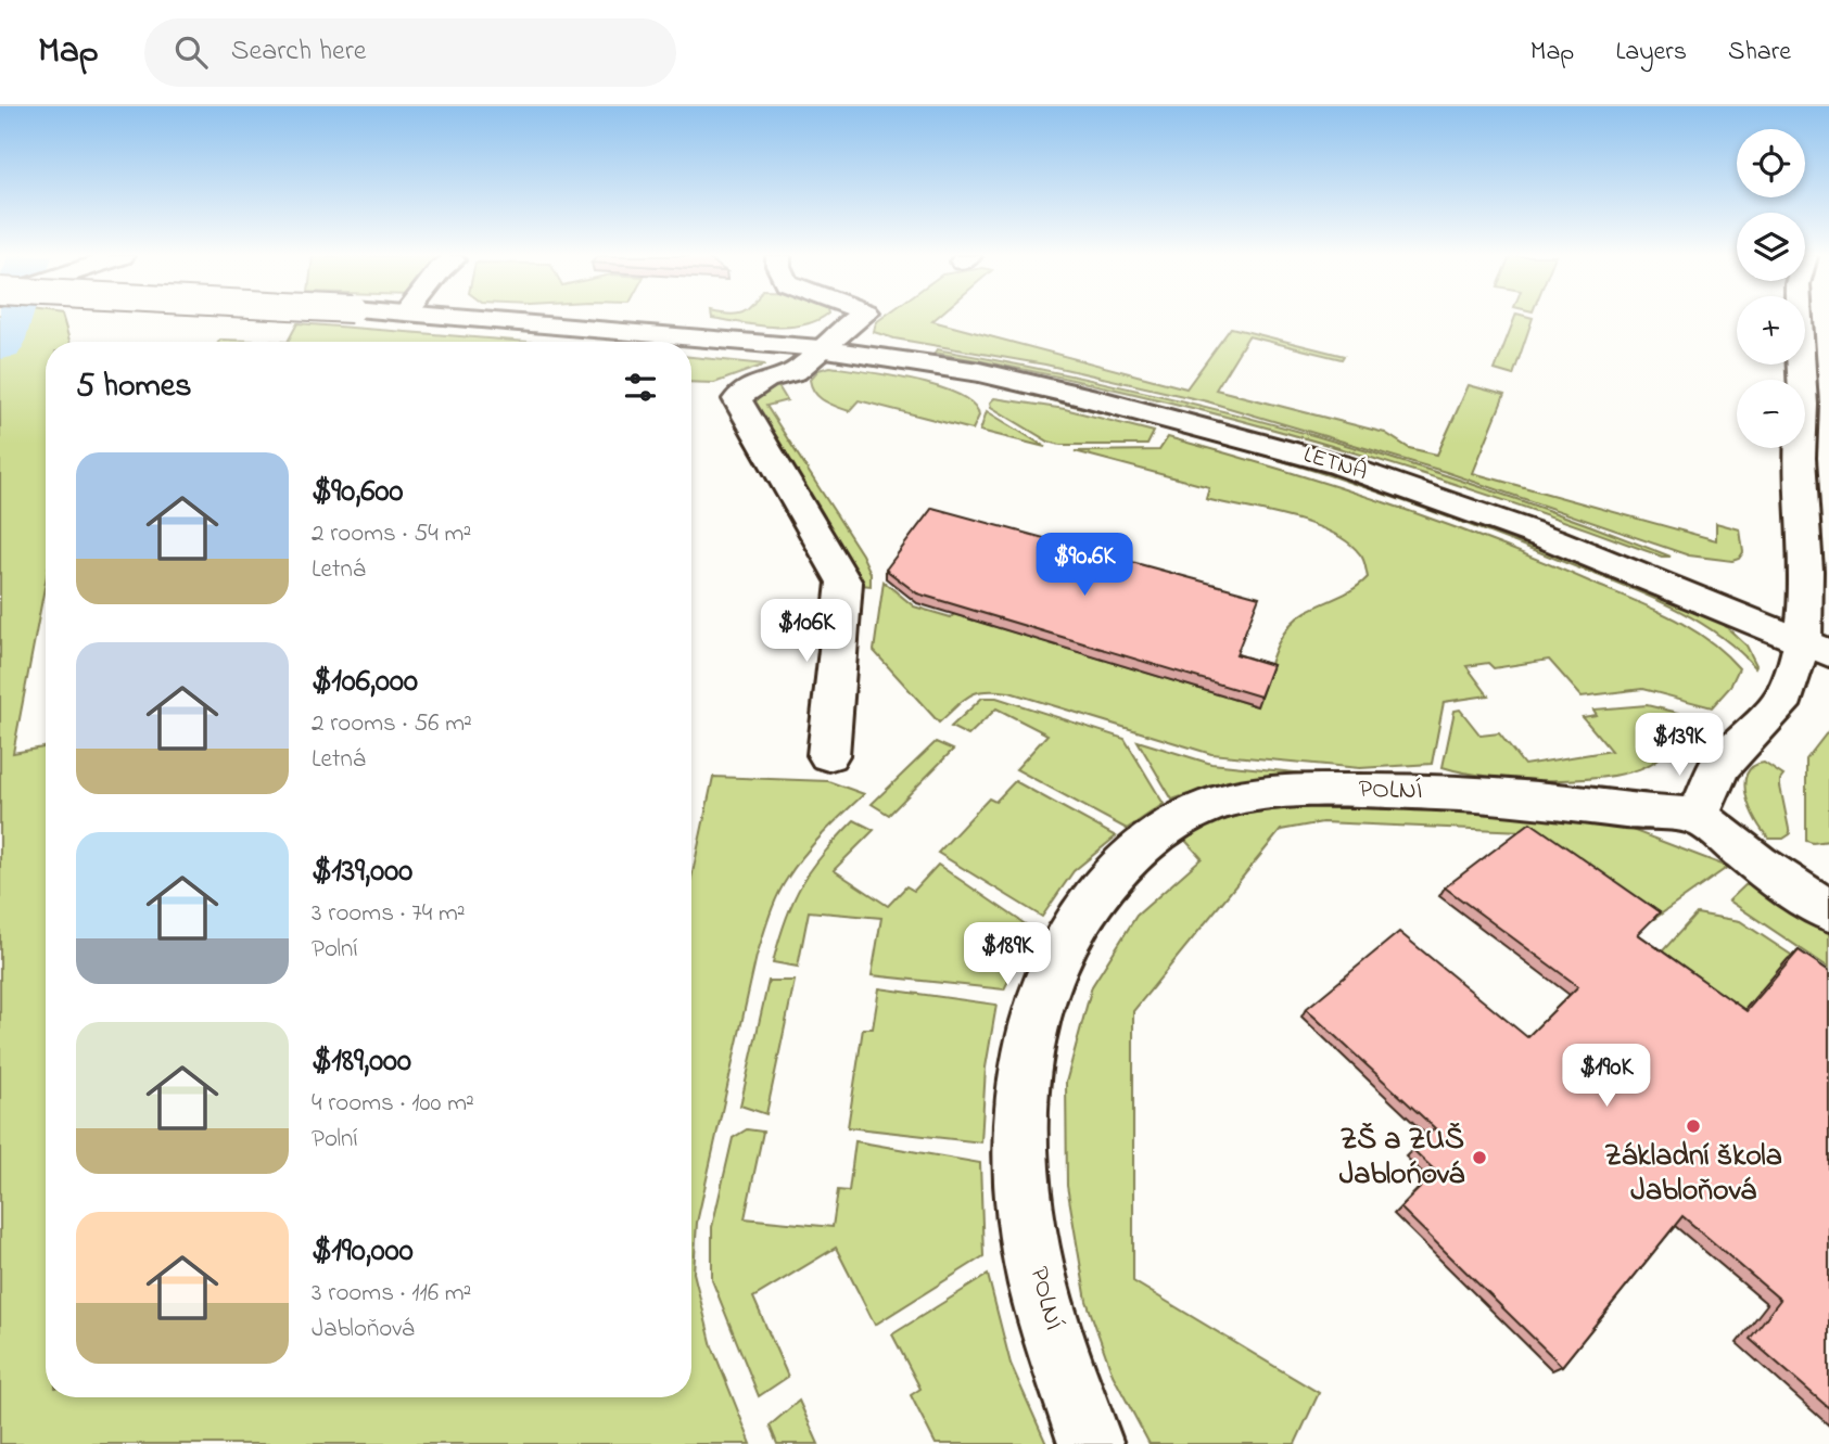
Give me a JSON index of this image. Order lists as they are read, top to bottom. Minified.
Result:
{"streets":{"street":["LETNÁ","POLNÍ"]},"places":["Základní škola Jabloňová","ZŠ a ZUŠ Jablońová"],"page":{"header":"Map","search":"Search here","nav":["Map","Layers","Share"],"map_buttons":["+","−"],"heading":"5 homes","list":[{"name":"$90,600","note":"2 rooms · 54 m² · Letná"},{"name":"$106,000","note":"2 rooms · 56 m² · Letná"},{"name":"$139,000","note":"3 rooms · 74 m² · Polní"},{"name":"$189,000","note":"4 rooms · 100 m² · Polní"},{"name":"$190,000","note":"3 rooms · 116 m² · Jabloňová"}],"price":["$90.6K","$106K","$139K","$189K","$190K"]}}
